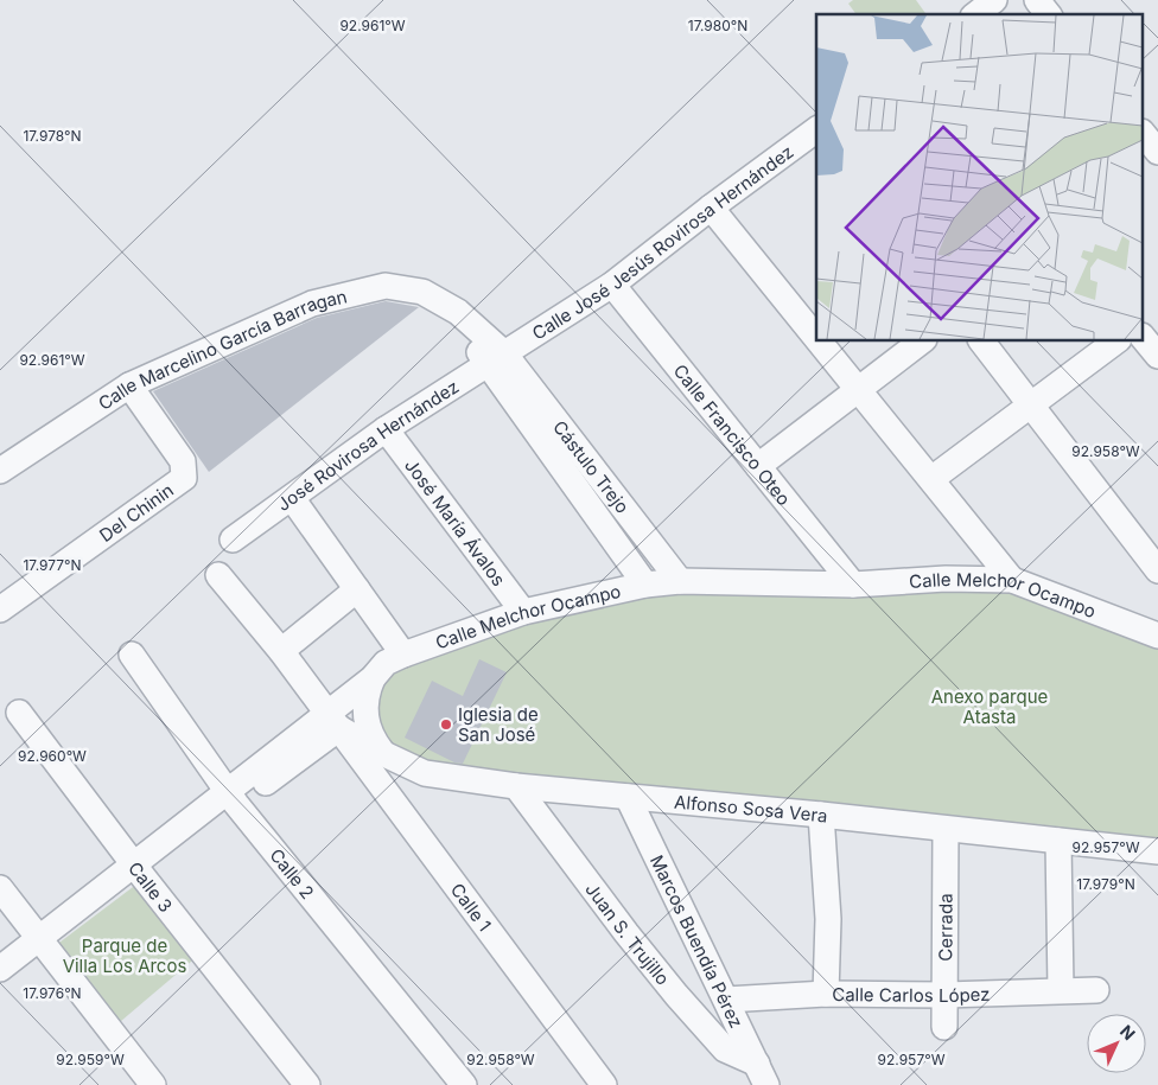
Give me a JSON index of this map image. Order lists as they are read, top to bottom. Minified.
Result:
{"streets":{"street":["Calle José Jesús Rovirosa Hernández","Calle Marcelino García Barragan","Calle Francisco Oteo","José Rovirosa Hernández","Cástulo Trejo","Del Chinin","José María Ávalos","Calle Melchor Ocampo","Alfonso Sosa Vera","Calle 2","Calle 3","Calle 1","Cerrada","Juan S. Trujillo","Marcos Buendía Pérez","Calle Carlos López"]},"crossings":[["Calle José Jesús Rovirosa Hernández","Calle Marcelino García Barragan"],["Calle José Jesús Rovirosa Hernández","Calle Francisco Oteo"],["Calle José Jesús Rovirosa Hernández","José Rovirosa Hernández"],["Calle José Jesús Rovirosa Hernández","Cástulo Trejo"],["Calle Marcelino García Barragan","José Rovirosa Hernández"],["Calle Marcelino García Barragan","Cástulo Trejo"],["Calle Marcelino García Barragan","Del Chinin"],["Calle Francisco Oteo","Calle Melchor Ocampo"],["José Rovirosa Hernández","Cástulo Trejo"],["José Rovirosa Hernández","José María Ávalos"],["Cástulo Trejo","Calle Melchor Ocampo"],["José María Ávalos","Calle Melchor Ocampo"],["Calle Melchor Ocampo","Alfonso Sosa Vera"],["Calle Melchor Ocampo","Calle 2"],["Calle Melchor Ocampo","Calle 3"],["Calle Melchor Ocampo","Calle 1"],["Alfonso Sosa Vera","Calle 1"],["Alfonso Sosa Vera","Cerrada"],["Alfonso Sosa Vera","Juan S. Trujillo"],["Alfonso Sosa Vera","Marcos Buendía Pérez"],["Cerrada","Calle Carlos López"],["Juan S. Trujillo","Marcos Buendía Pérez"],["Marcos Buendía Pérez","Calle Carlos López"]],"parks":["Anexo parque Atasta","Parque de Villa Los Arcos"],"places":["Iglesia de San José"],"north":"top right","coordinates":["92.961°W","17.980°N","17.978°N","92.958°W","17.977°N","92.960°W","92.957°W","17.979°N","17.976°N","92.959°W"]}
